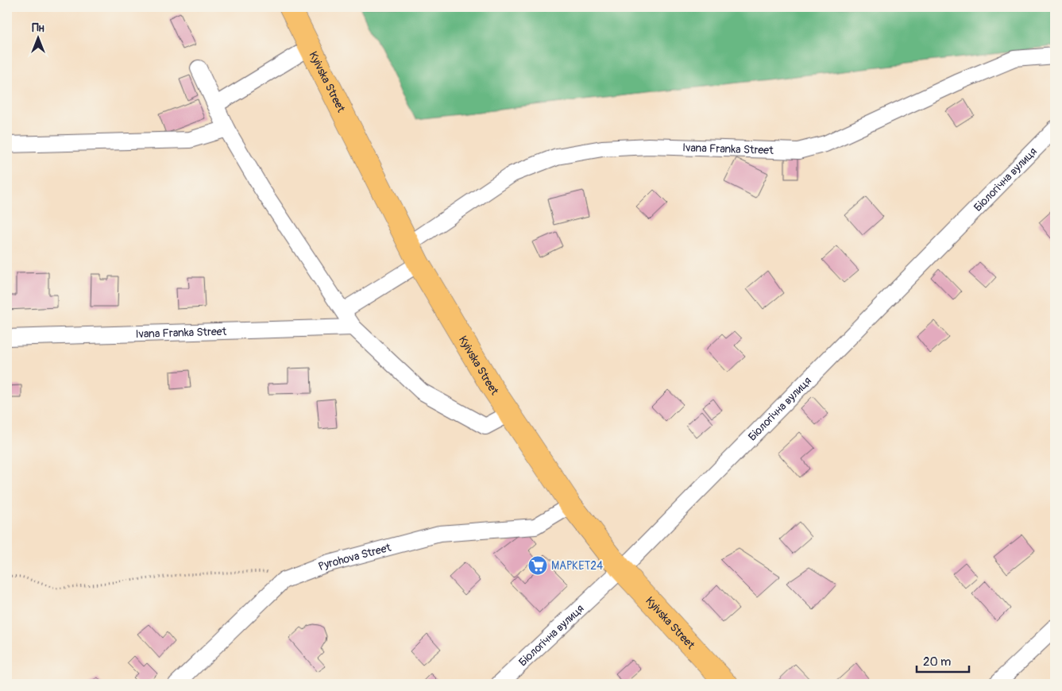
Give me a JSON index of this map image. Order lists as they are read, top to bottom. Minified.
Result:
{"streets":{"highway":["Kyivska Street"],"street":["Ivana Franka Street","Біологічна вулиця","Pyrohova Street"]},"crossings":[["Kyivska Street","Ivana Franka Street"],["Kyivska Street","Біологічна вулиця"],["Kyivska Street","Pyrohova Street"]],"places":{"supermarket":["МАРКЕТ24"]},"scale_bar":"20 m","north":"top"}
